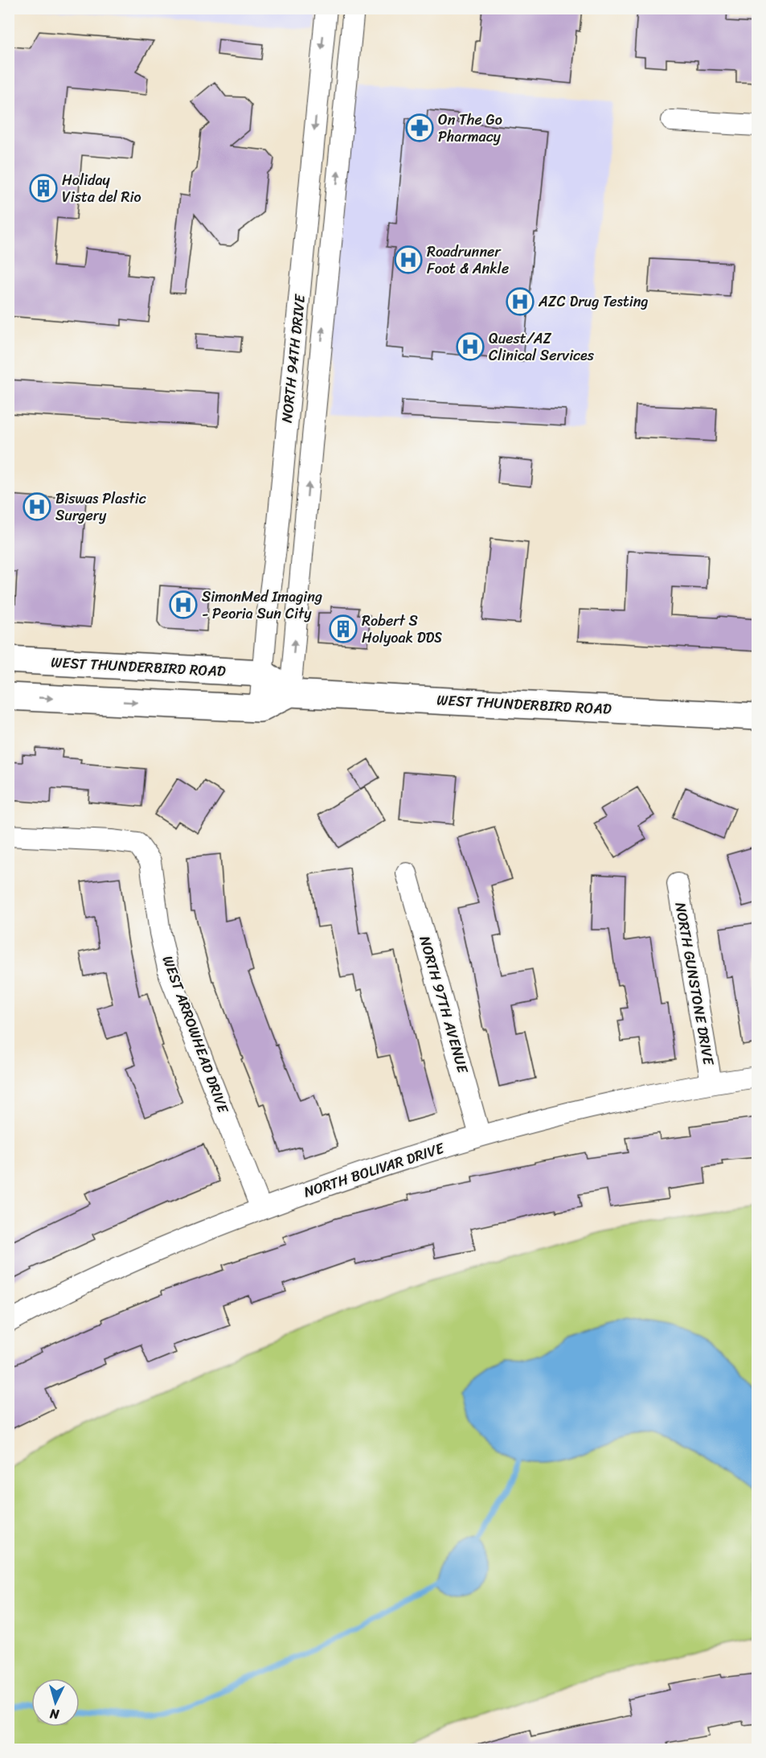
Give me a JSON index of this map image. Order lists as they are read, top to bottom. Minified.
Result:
{"streets":{"main road":["WEST THUNDERBIRD ROAD"],"street":["NORTH 94TH DRIVE","NORTH GUNSTONE DRIVE","NORTH 97TH AVENUE","WEST ARROWHEAD DRIVE","NORTH BOLIVAR DRIVE"]},"crossings":[["NORTH 94TH DRIVE","WEST THUNDERBIRD ROAD"],["NORTH GUNSTONE DRIVE","NORTH BOLIVAR DRIVE"],["NORTH 97TH AVENUE","NORTH BOLIVAR DRIVE"],["WEST ARROWHEAD DRIVE","NORTH BOLIVAR DRIVE"]],"places":{"pharmacy":["On The Go Pharmacy"],"building":["Holiday Vista del Rio","Robert S Holyoak DDS"],"hospital":["Roadrunner Foot & Ankle","AZC Drug Testing","Quest/AZ Clinical Services","Biswas Plastic Surgery","SimonMed Imaging - Peoria Sun City"]},"north":"bottom"}
